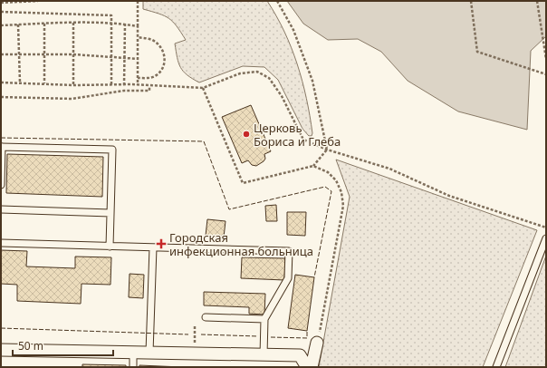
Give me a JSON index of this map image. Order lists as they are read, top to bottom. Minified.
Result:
{"places":{"other":["Церковь Бориса и Глеба"],"health":["Городская инфекционная больница"]},"scale_bar":"50 m"}
